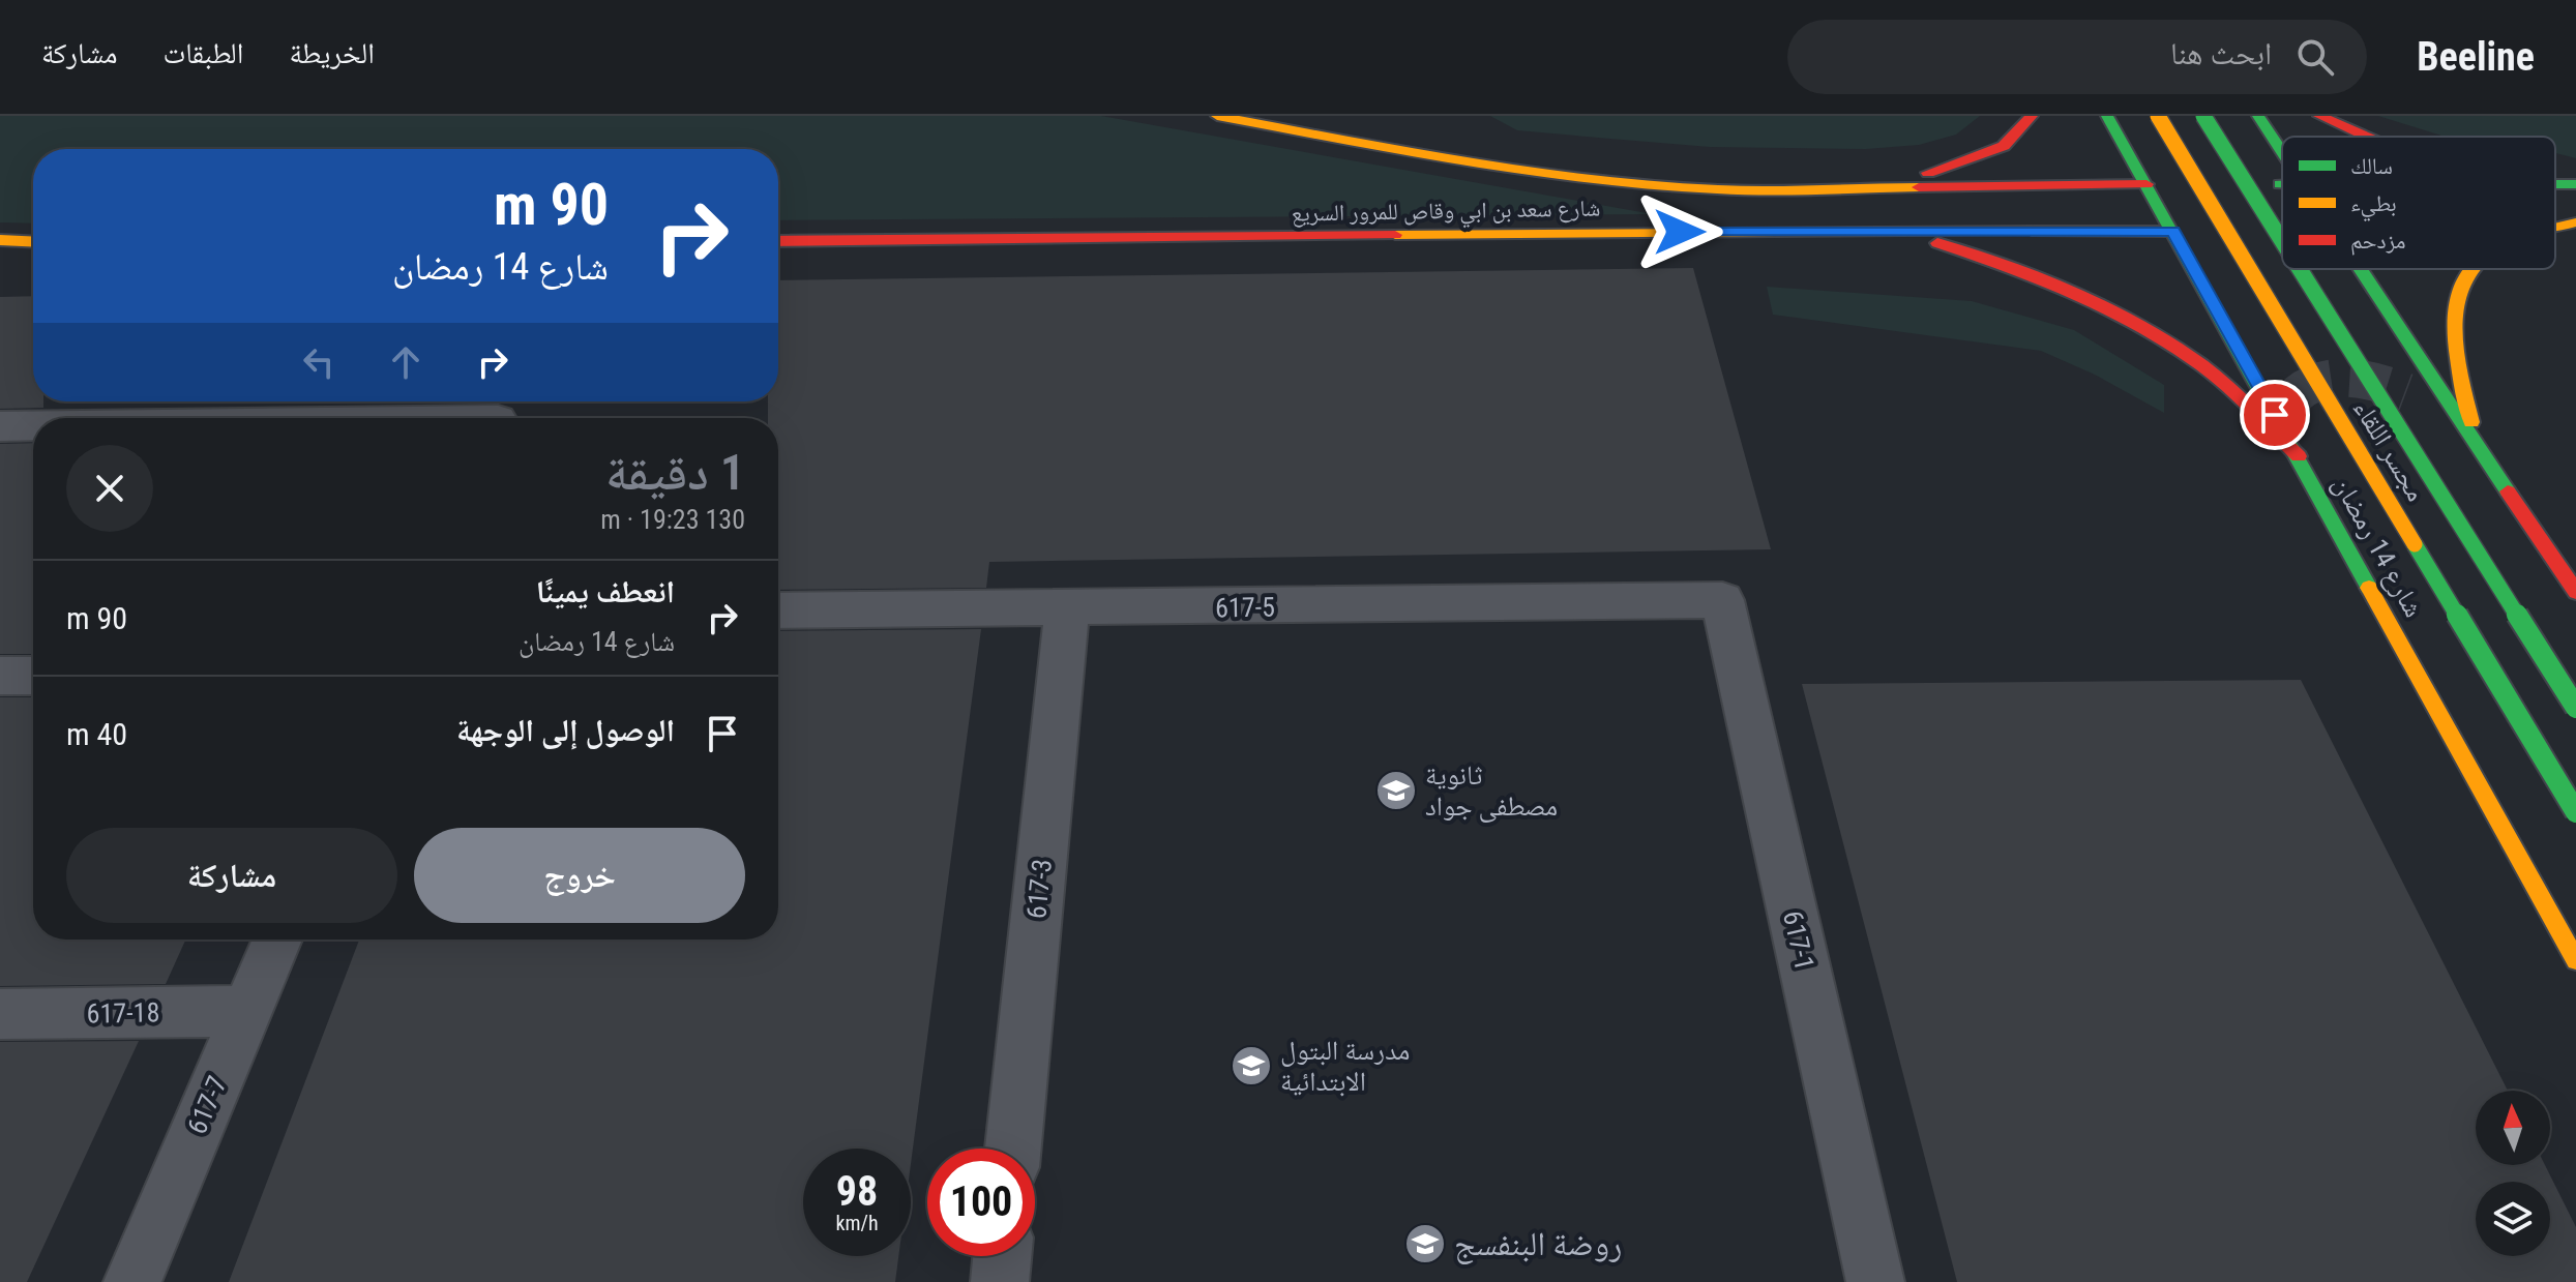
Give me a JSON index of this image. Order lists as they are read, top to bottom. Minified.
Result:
{"streets":{"main road":["شارع سعد بن ابي وقاص للمرور السريع","مجسر اللقاء","شارع 14 رمضان"],"street":["617-5","617-3","617-1","617-18","617-7"]},"crossings":[["شارع سعد بن ابي وقاص للمرور السريع","شارع 14 رمضان"],["617-5","617-3"],["617-5","617-1"],["617-18","617-7"]],"places":{"school or university":["ثانوية مصطفى جواد","مدرسة البتول الابتدائية","روضة البنفسج"]},"legend":["سالك","بطيء","مزدحم"],"north":"top","page":{"header":"Beeline","search":"ابحث هنا","nav":["الخريطة","الطبقات","مشاركة"],"turn":["90 m","شارع 14 رمضان"],"heading":["1 دقيقة","130 m · 19:23"],"list":[{"name":"انعطف يمينًا","note":"شارع 14 رمضان","value":"90 m"},{"name":"الوصول إلى الوجهة","value":"40 m"}],"buttons":["خروج","مشاركة"],"speed":"98 km/h","limit":"100"}}
